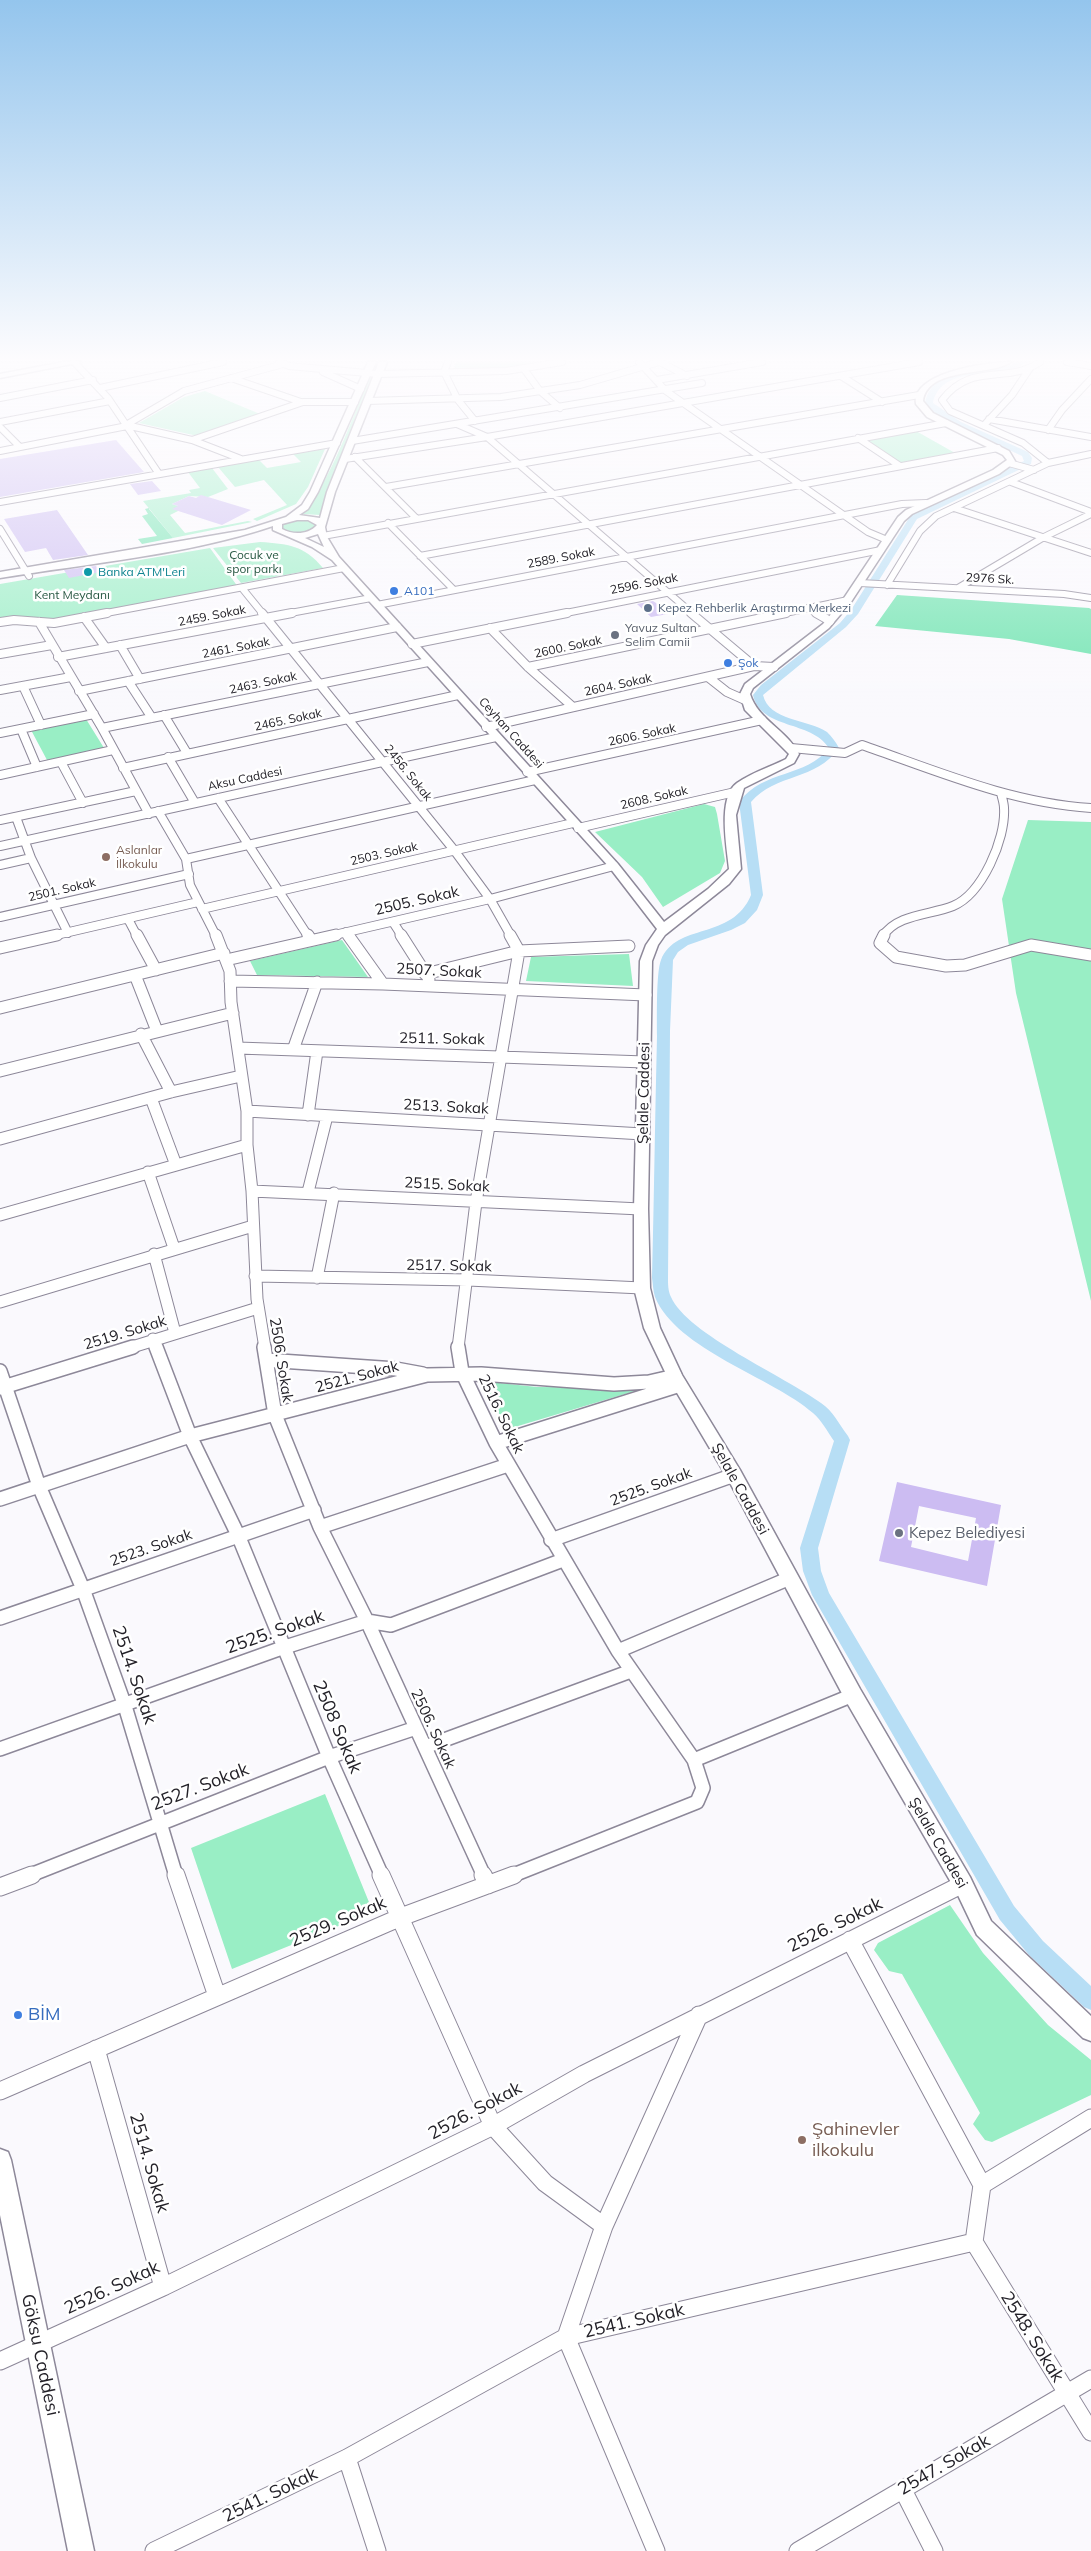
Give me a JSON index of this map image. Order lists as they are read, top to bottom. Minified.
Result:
{"streets":{"street":["2589. Sokak","2976 Sk.","2596. Sokak","2459. Sokak","2600. Sokak","2461. Sokak","2463. Sokak","2604. Sokak","2465. Sokak","Ceyhan Caddesi","2606. Sokak","2456. Sokak","Aksu Caddesi","2608. Sokak","2503. Sokak","2501. Sokak","2505. Sokak","2507. Sokak","2511. Sokak","Şelale Caddesi","2513. Sokak","2515. Sokak","2517. Sokak","2519. Sokak","2506. Sokak","2521. Sokak","2516. Sokak","2525. Sokak","2523. Sokak","2514. Sokak","2508 Sokak","2527. Sokak","2529. Sokak","2526. Sokak","2541. Sokak","2548. Sokak","Göksu Caddesi","2547. Sokak"]},"crossings":[["2589. Sokak","2459. Sokak"],["2589. Sokak","Ceyhan Caddesi"],["2596. Sokak","Ceyhan Caddesi"],["2459. Sokak","Ceyhan Caddesi"],["2459. Sokak","2456. Sokak"],["2459. Sokak","2506. Sokak"],["2461. Sokak","Ceyhan Caddesi"],["2461. Sokak","2456. Sokak"],["2461. Sokak","2506. Sokak"],["2463. Sokak","Ceyhan Caddesi"],["2463. Sokak","2456. Sokak"],["2463. Sokak","2506. Sokak"],["2604. Sokak","Ceyhan Caddesi"],["2465. Sokak","Ceyhan Caddesi"],["2465. Sokak","2456. Sokak"],["2465. Sokak","2506. Sokak"],["Ceyhan Caddesi","2606. Sokak"],["Ceyhan Caddesi","Aksu Caddesi"],["Ceyhan Caddesi","2608. Sokak"],["Ceyhan Caddesi","2503. Sokak"],["Ceyhan Caddesi","2505. Sokak"],["Ceyhan Caddesi","Şelale Caddesi"],["2606. Sokak","2456. Sokak"],["2606. Sokak","2506. Sokak"],["2456. Sokak","Aksu Caddesi"],["2456. Sokak","2503. Sokak"],["2456. Sokak","2505. Sokak"],["Aksu Caddesi","2506. Sokak"],["2608. Sokak","2503. Sokak"],["2608. Sokak","Şelale Caddesi"],["2503. Sokak","2506. Sokak"],["2501. Sokak","2506. Sokak"],["2505. Sokak","2506. Sokak"],["2507. Sokak","Şelale Caddesi"],["2507. Sokak","2506. Sokak"],["2507. Sokak","2516. Sokak"],["2511. Sokak","Şelale Caddesi"],["2511. Sokak","2506. Sokak"],["2511. Sokak","2516. Sokak"],["Şelale Caddesi","2513. Sokak"],["Şelale Caddesi","2515. Sokak"],["Şelale Caddesi","2517. Sokak"],["Şelale Caddesi","2521. Sokak"],["Şelale Caddesi","2525. Sokak"],["Şelale Caddesi","2526. Sokak"],["2513. Sokak","2506. Sokak"],["2513. Sokak","2516. Sokak"],["2515. Sokak","2506. Sokak"],["2515. Sokak","2516. Sokak"],["2517. Sokak","2506. Sokak"],["2517. Sokak","2516. Sokak"],["2519. Sokak","2506. Sokak"],["2519. Sokak","2514. Sokak"],["2519. Sokak","2508 Sokak"],["2506. Sokak","2521. Sokak"],["2506. Sokak","2525. Sokak"],["2506. Sokak","2523. Sokak"],["2506. Sokak","2527. Sokak"],["2506. Sokak","2529. Sokak"],["2521. Sokak","2516. Sokak"],["2521. Sokak","2514. Sokak"],["2521. Sokak","2508 Sokak"],["2516. Sokak","2525. Sokak"],["2516. Sokak","2529. Sokak"],["2525. Sokak","2514. Sokak"],["2525. Sokak","2508 Sokak"],["2523. Sokak","2514. Sokak"],["2523. Sokak","2508 Sokak"],["2514. Sokak","2527. Sokak"],["2514. Sokak","2529. Sokak"],["2514. Sokak","2526. Sokak"],["2508 Sokak","2527. Sokak"],["2508 Sokak","2529. Sokak"],["2508 Sokak","2526. Sokak"],["2526. Sokak","Göksu Caddesi"],["2541. Sokak","2548. Sokak"],["2548. Sokak","2547. Sokak"]],"parks":["Çocuk ve spor parkı","Kent Meydanı"],"places":["Banka ATM'Leri","A101","Kepez Rehberlik Araştırma Merkezi","Yavuz Sultan Selim Camii","Şok","Aslanlar İlkokulu","Kepez Belediyesi","BİM","Şahinevler ilkokulu"]}
